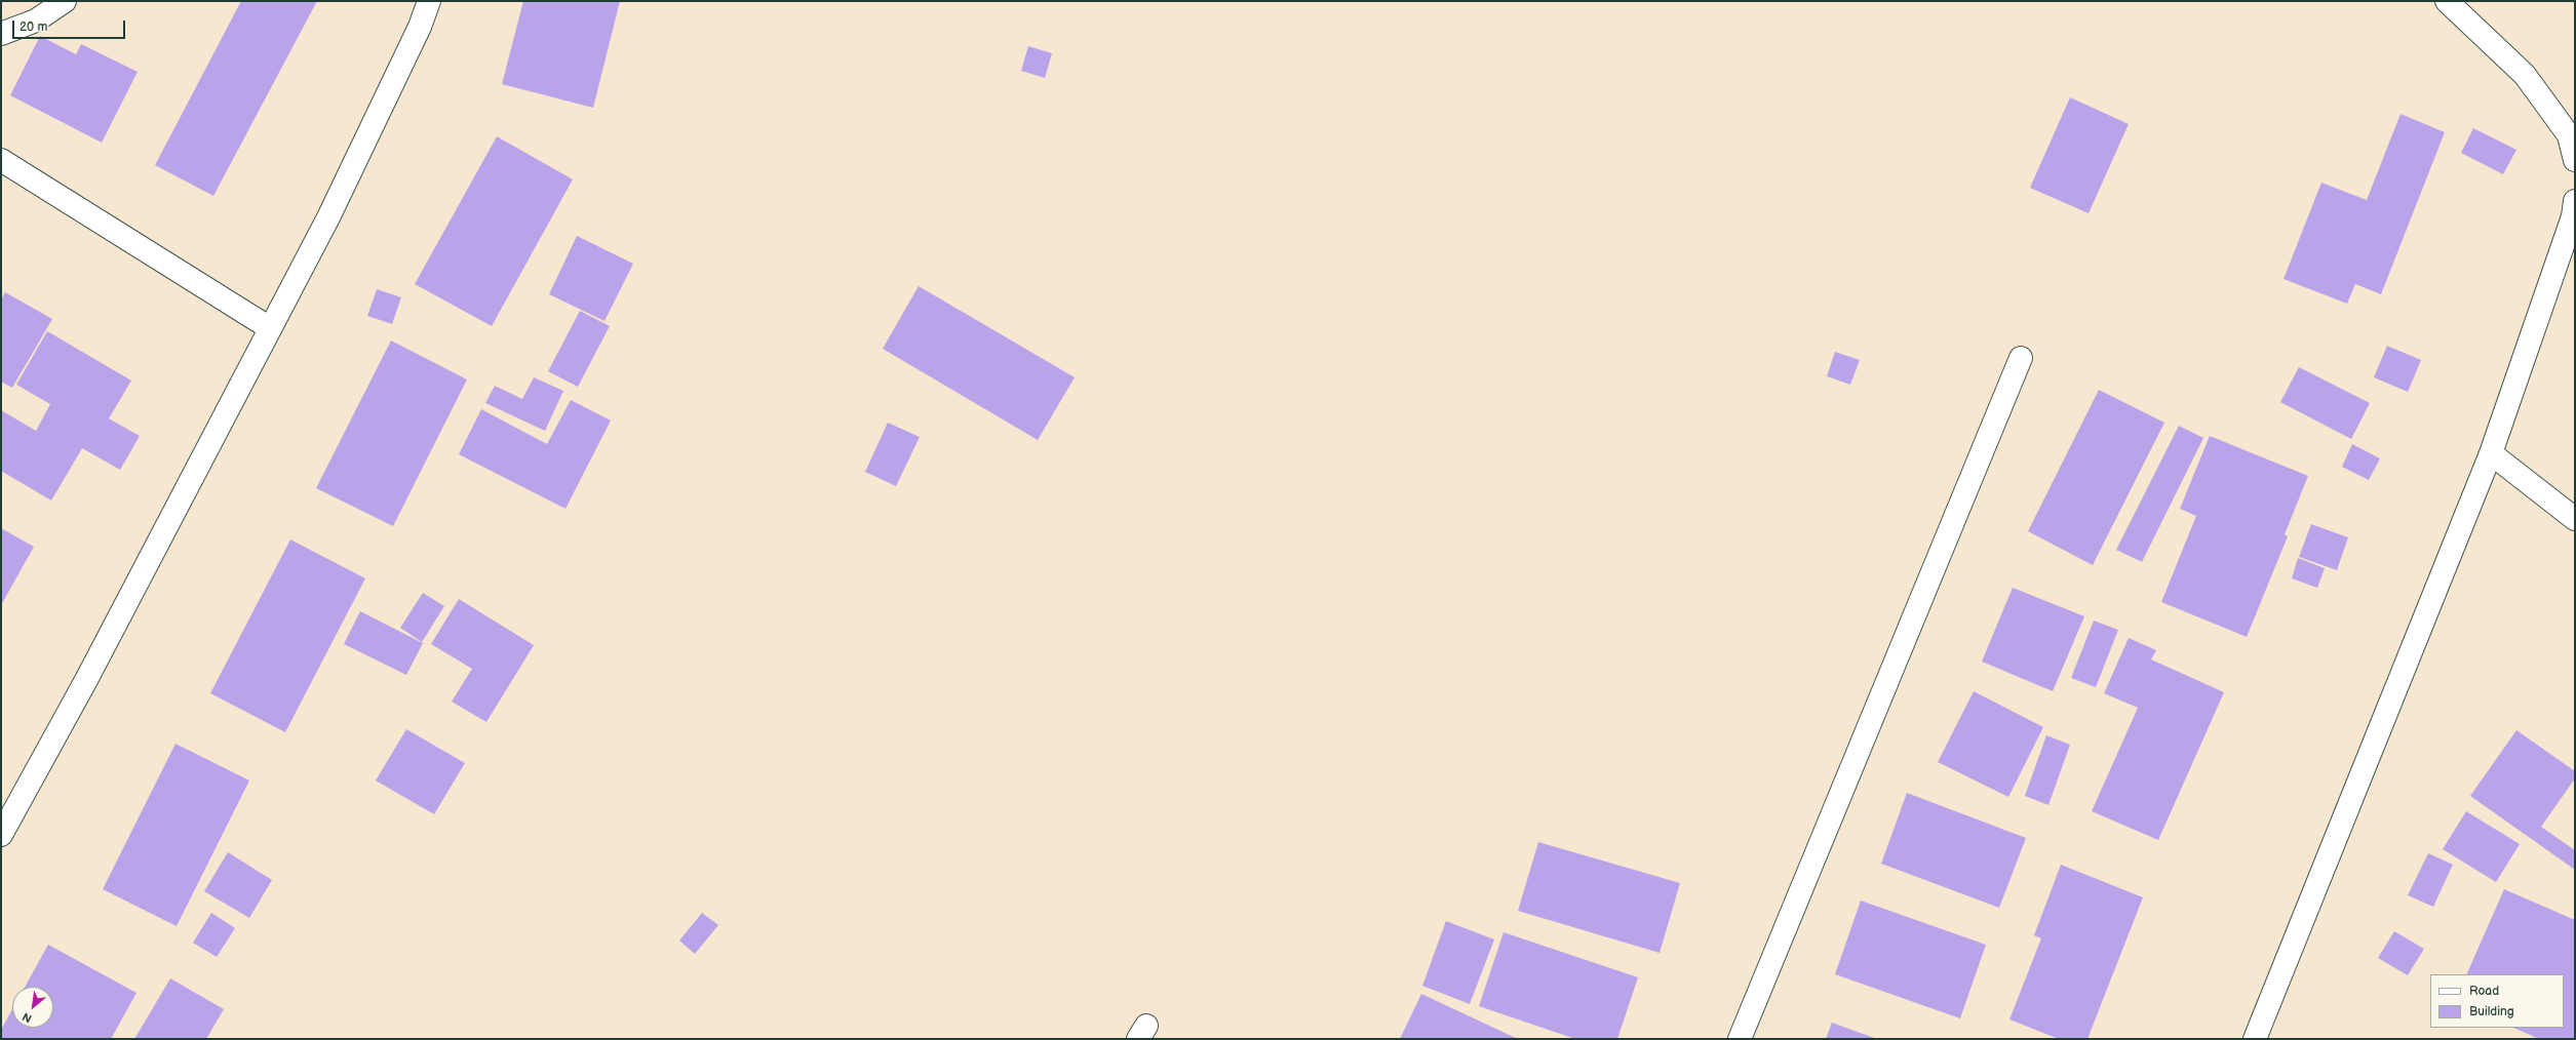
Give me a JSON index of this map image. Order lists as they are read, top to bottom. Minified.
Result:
{"legend":["Road","Building"],"scale_bar":"20 m","north":"bottom left"}
